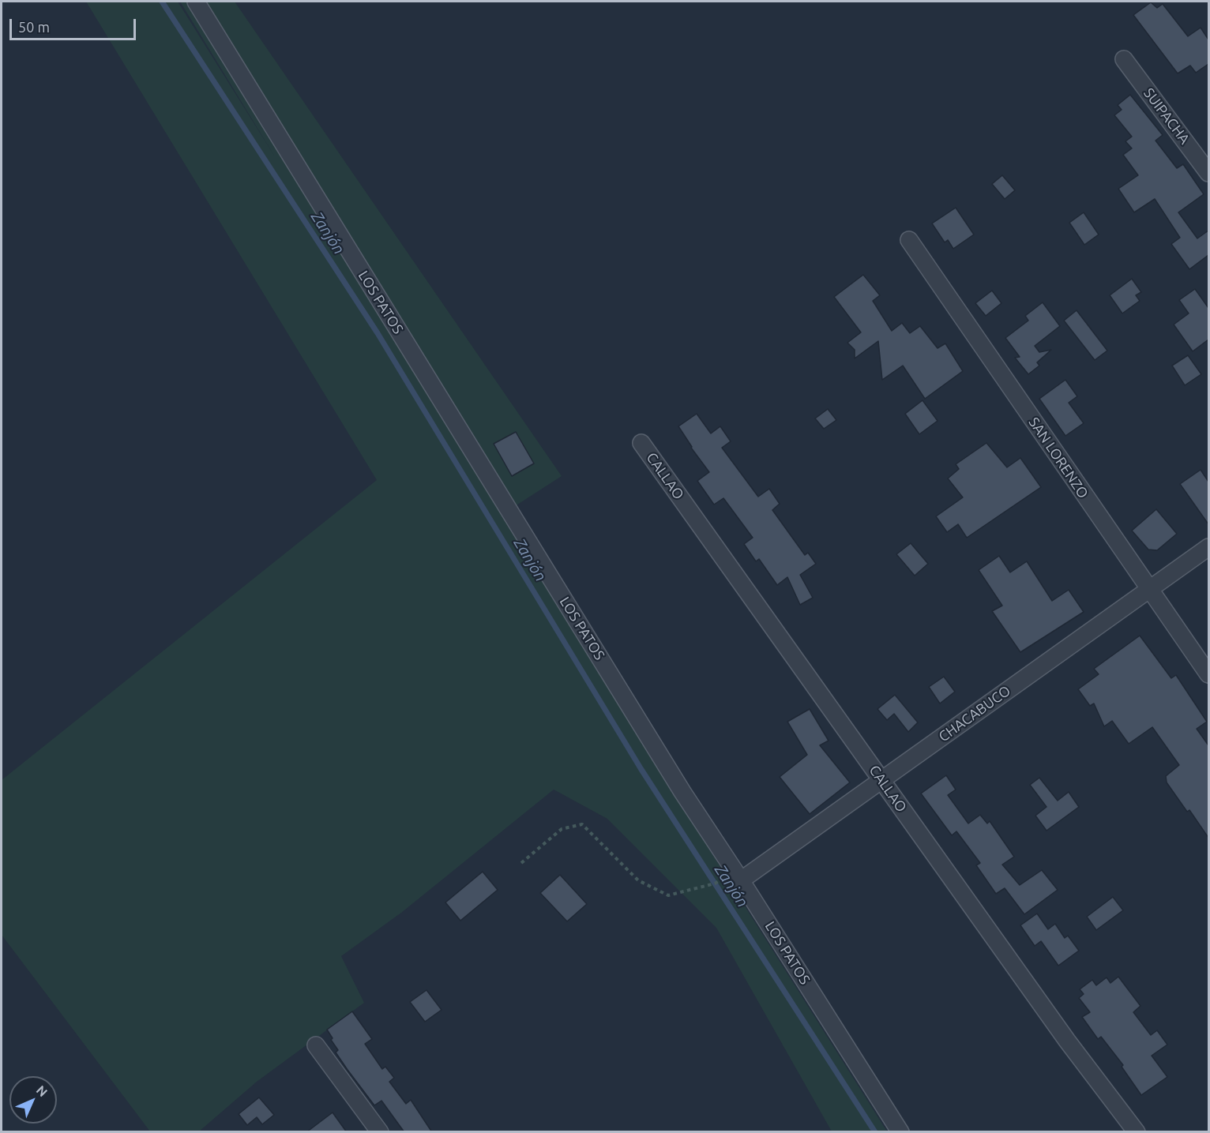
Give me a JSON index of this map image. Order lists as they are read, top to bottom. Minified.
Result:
{"streets":{"street":["SUIPACHA","LOS PATOS","SAN LORENZO","CALLAO","CHACABUCO"]},"crossings":[["LOS PATOS","CHACABUCO"],["SAN LORENZO","CHACABUCO"],["CALLAO","CHACABUCO"]],"water":["Zanjón"],"scale_bar":"50 m","north":"top right"}
